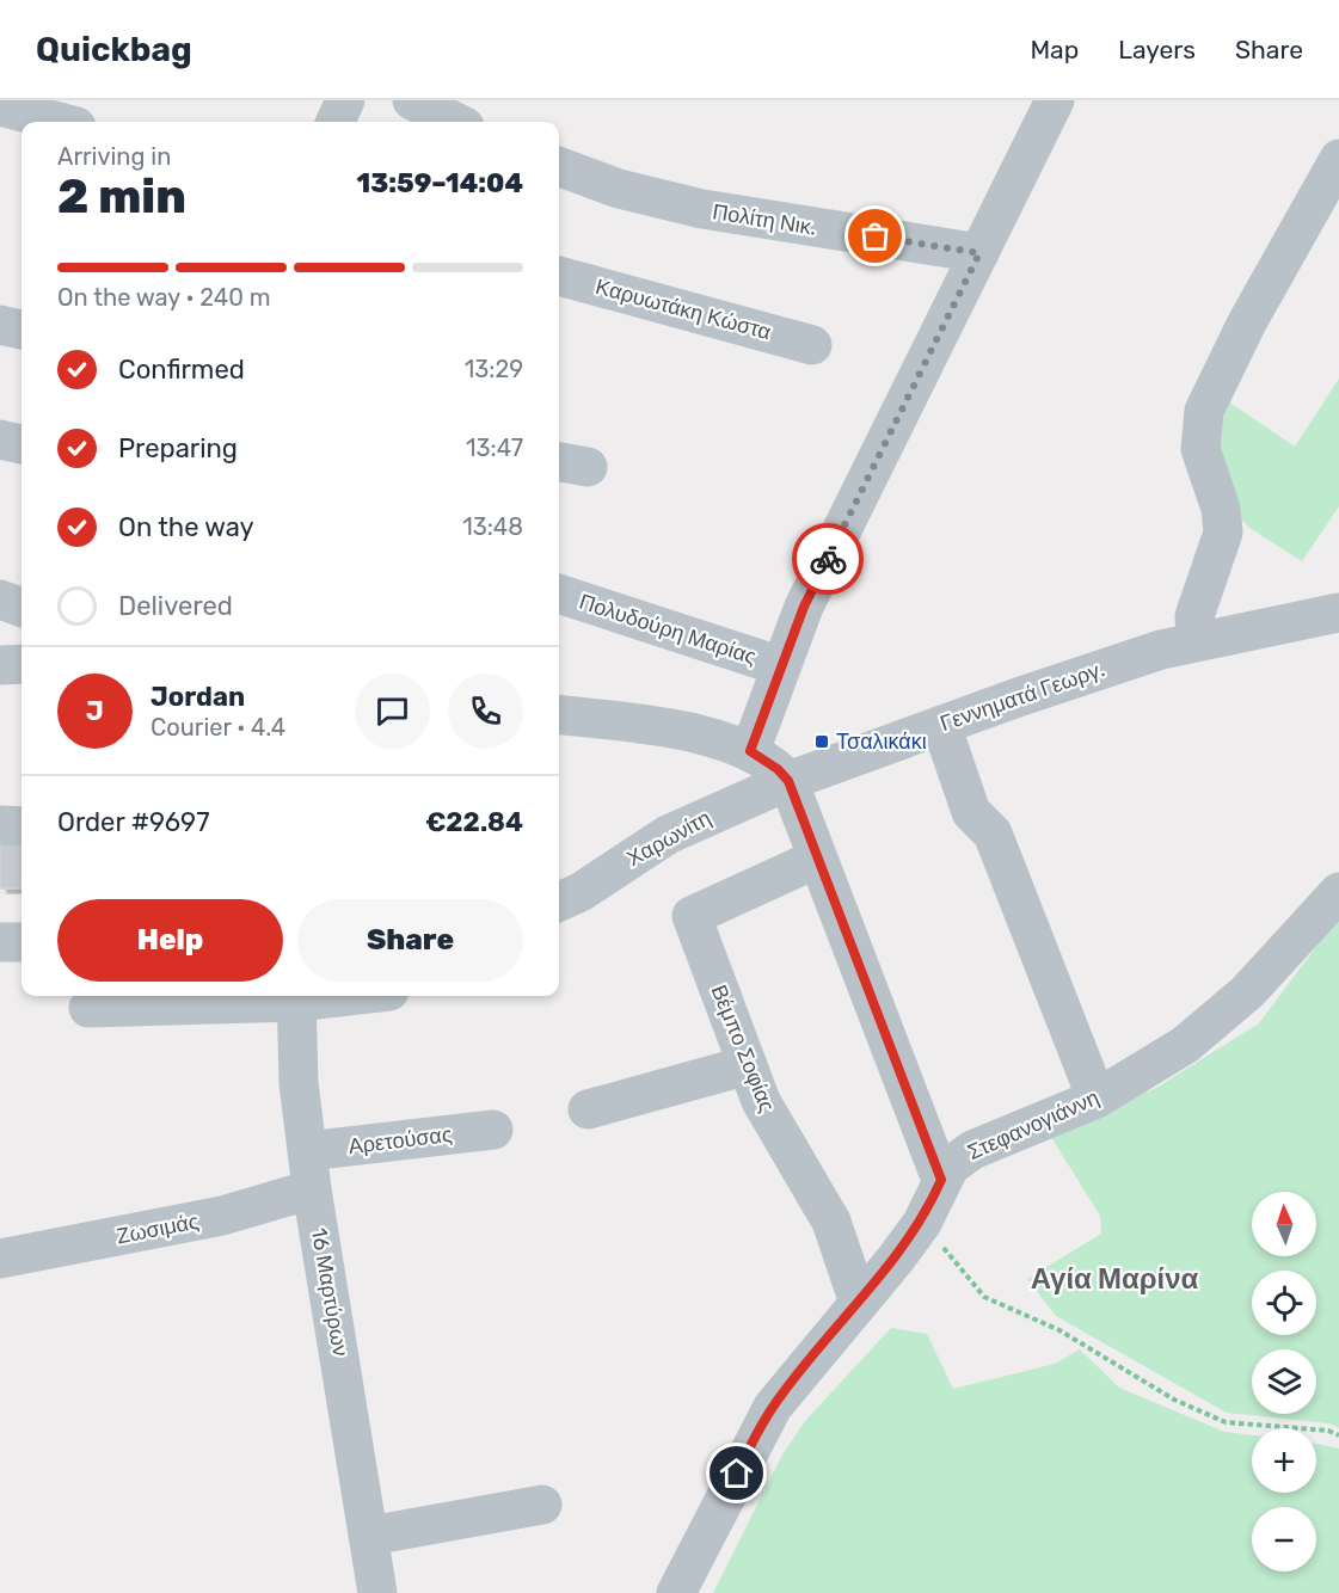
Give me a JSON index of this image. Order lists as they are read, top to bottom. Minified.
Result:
{"streets":{"street":["Πολίτη Νικ.","Καρυωτάκη Κώστα","Πολυδούρη Μαρίας","Γεννηματά Γεωργ.","Χαρωνίτη","Βέμπο Σοφίας","Στεφανογιάννη","Αρετούσας","Ζωσιμάς","16 Μαρτύρων"]},"crossings":[["Γεννηματά Γεωργ.","Χαρωνίτη"],["Βέμπο Σοφίας","Στεφανογιάννη"],["Αρετούσας","Ζωσιμάς"],["Αρετούσας","16 Μαρτύρων"],["Ζωσιμάς","16 Μαρτύρων"]],"districts":["Αγία Μαρίνα"],"places":{"transit":["Τσαλικάκι"]},"north":"top","page":{"header":"Quickbag","nav":["Map","Layers","Share"],"heading":["2 min","Arriving in","13:59–14:04"],"panel":["Jordan","Courier · 4.4","Order #9697","€22.84"],"bar":"On the way · 240 m","list":[["Confirmed","13:29"],["Preparing","13:47"],["On the way","13:48"],"Delivered"],"round":"J","buttons":["Help","Share"],"map_buttons":["+","−"]}}
